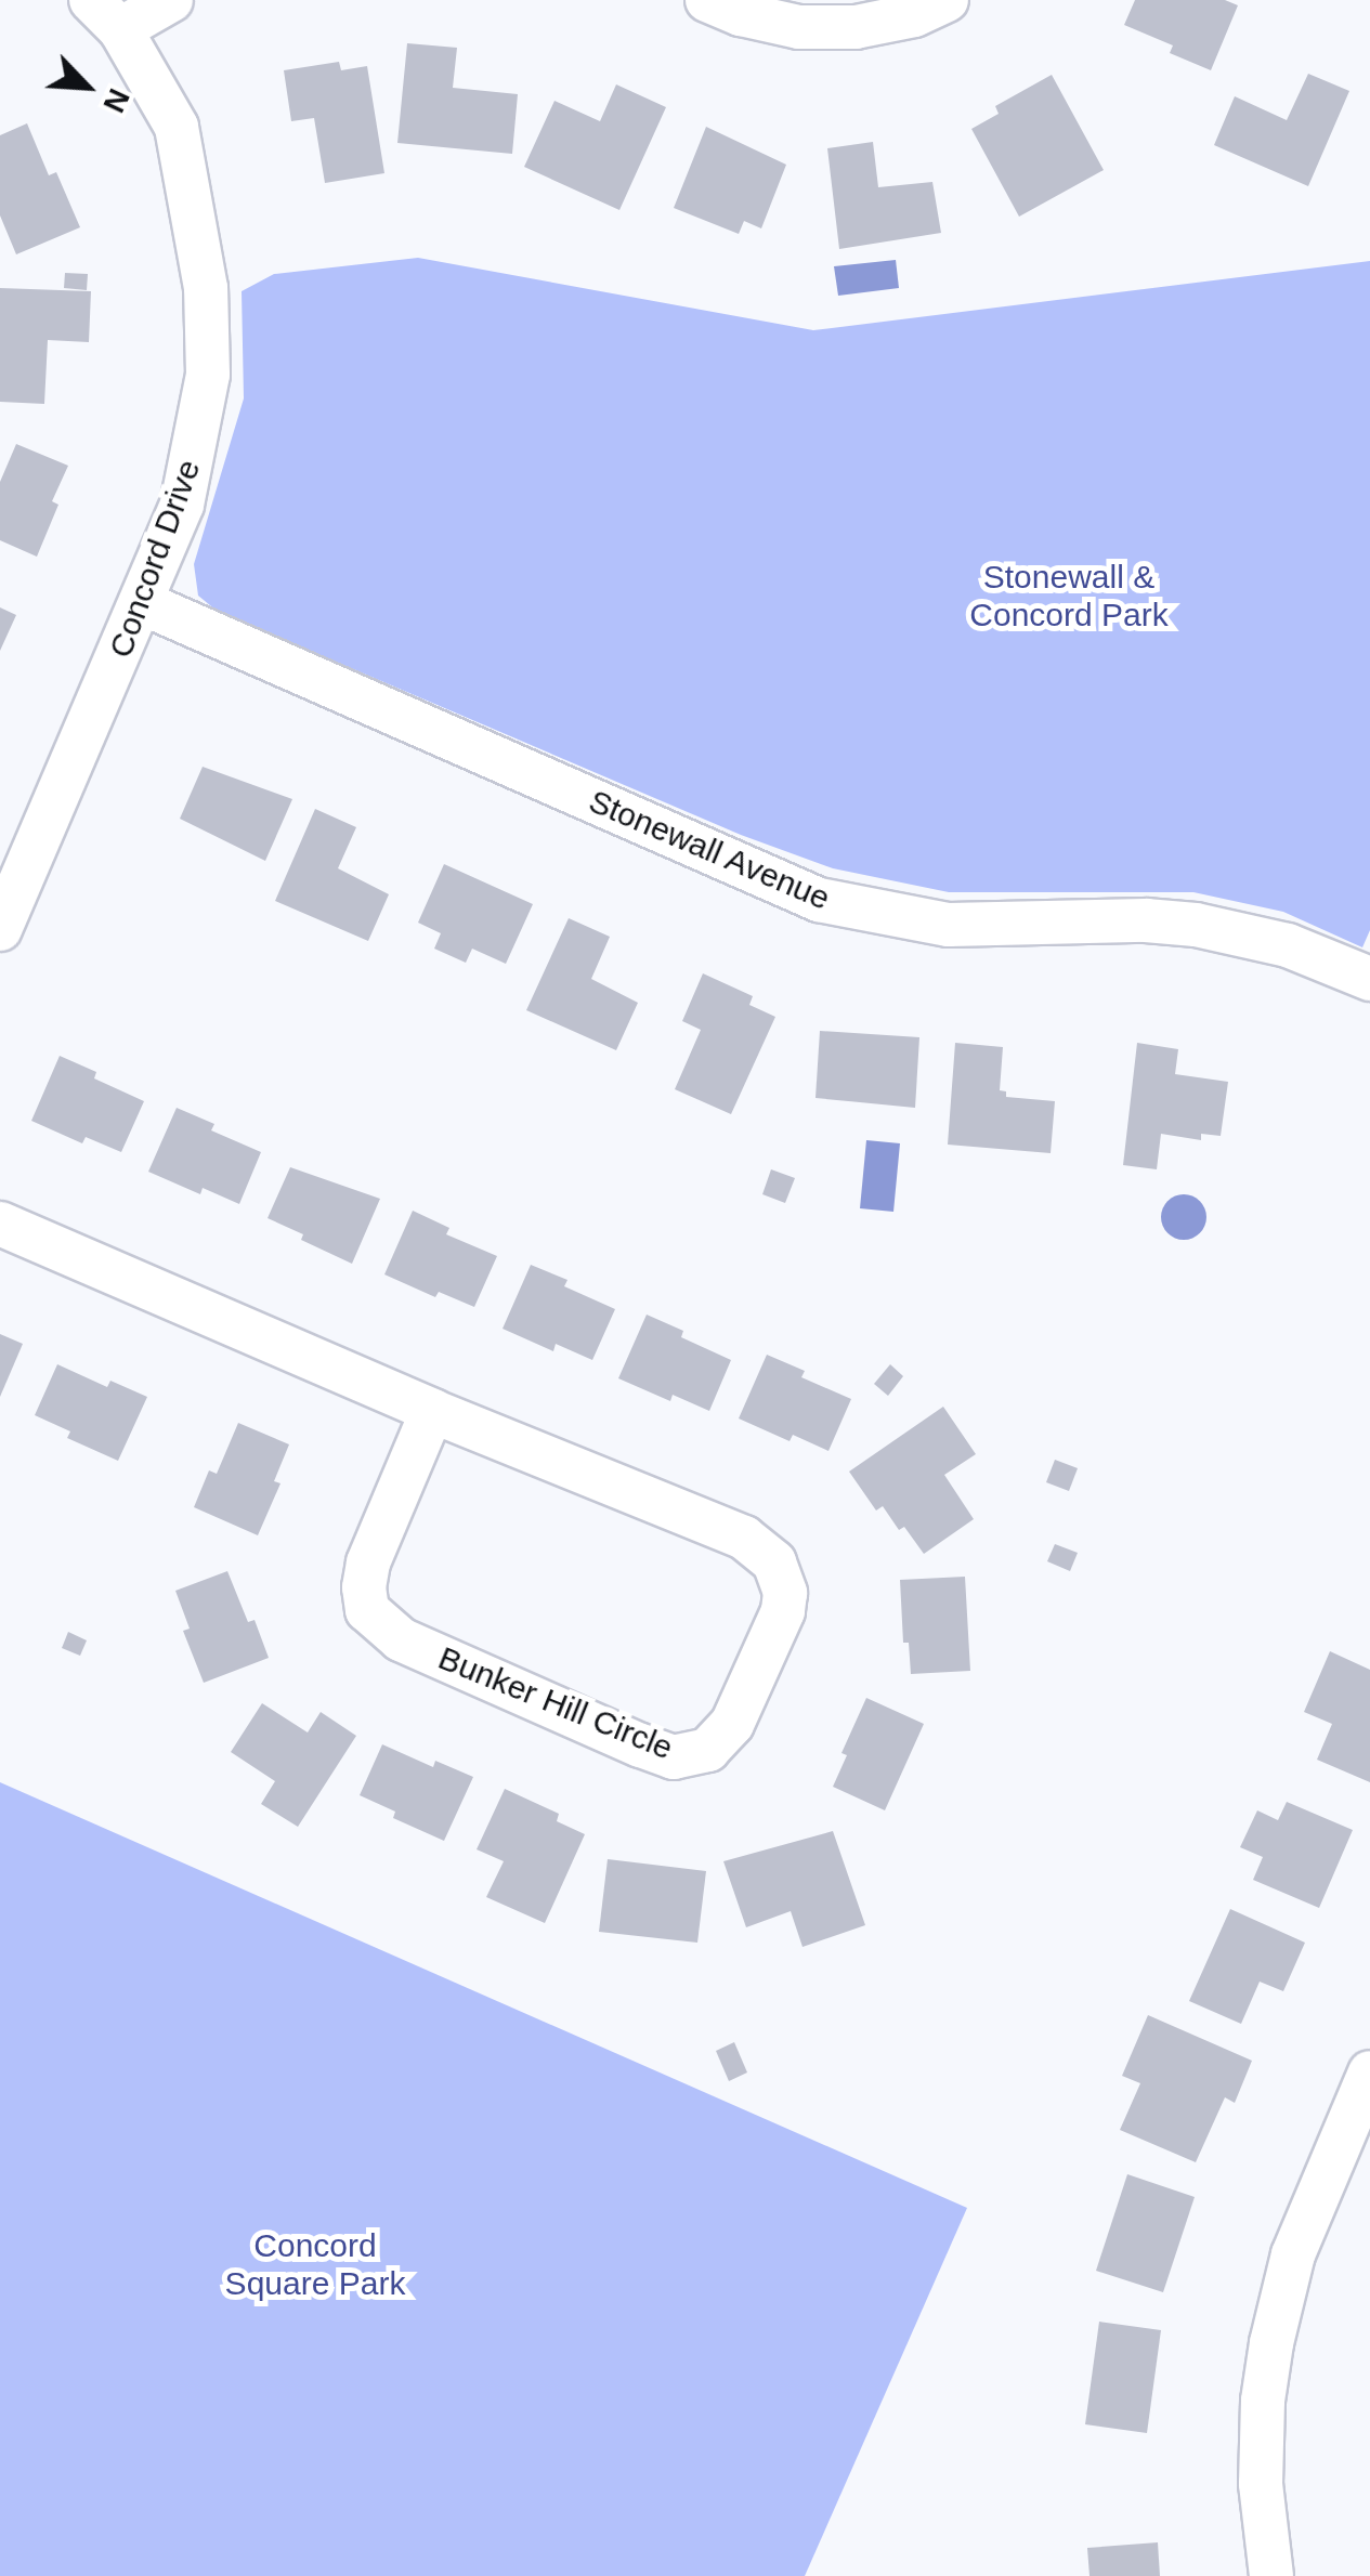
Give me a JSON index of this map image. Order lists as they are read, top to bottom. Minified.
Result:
{"streets":{"street":["Concord Drive","Stonewall Avenue","Bunker Hill Circle"]},"crossings":[["Concord Drive","Stonewall Avenue"]],"parks":["Stonewall & Concord Park","Concord Square Park"],"north":"bottom right"}
